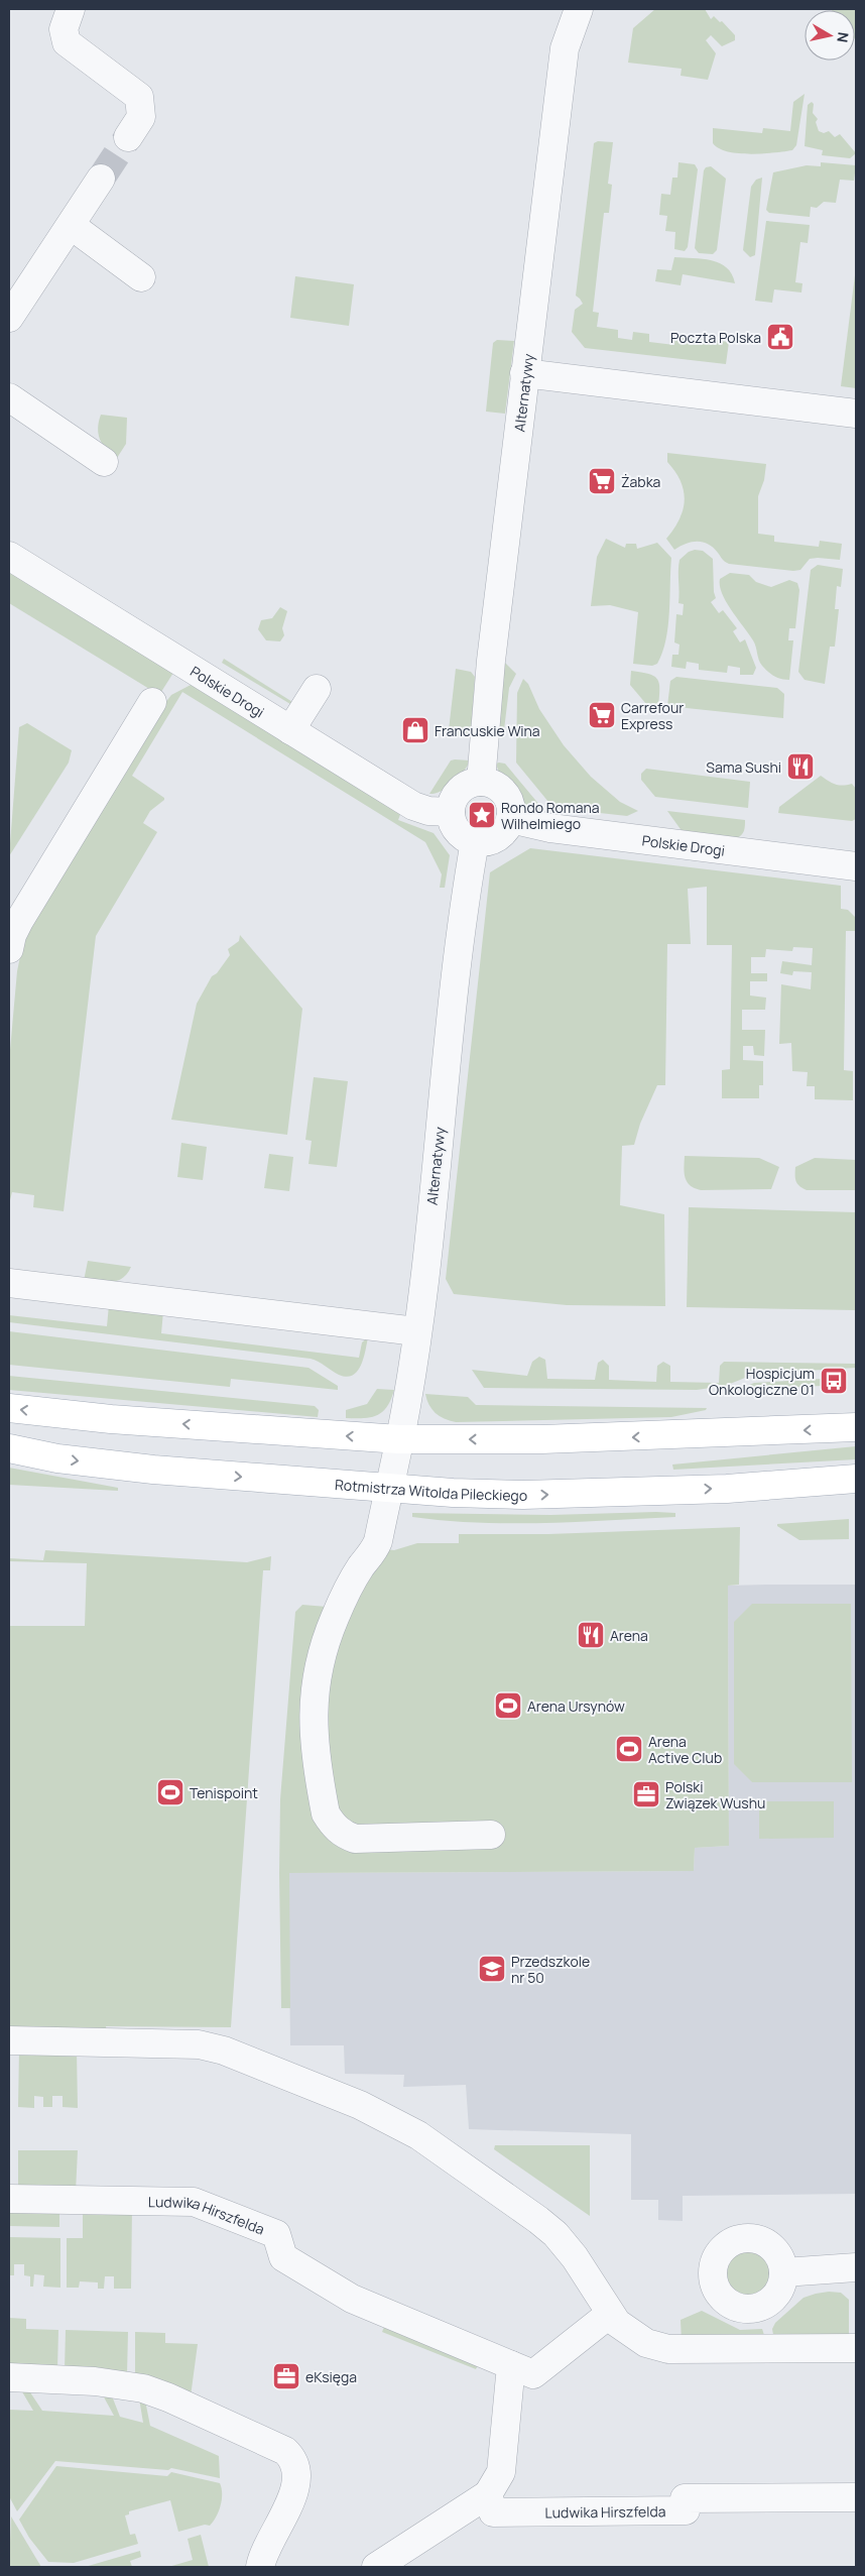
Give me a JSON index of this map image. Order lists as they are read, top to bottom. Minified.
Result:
{"streets":{"main road":["Rotmistrza Witolda Pileckiego"],"street":["Alternatywy","Polskie Drogi","Ludwika Hirszfelda"]},"crossings":[["Alternatywy","Polskie Drogi"],["Alternatywy","Rotmistrza Witolda Pileckiego"]],"places":{"public building":["Poczta Polska"],"supermarket":["Żabka","Carrefour Express"],"shop":["Francuskie Wina"],"restaurant":["Sama Sushi","Arena"],"place":["Rondo Romana Wilhelmiego"],"bus stop":["Hospicjum Onkologiczne 01"],"sports":["Arena Ursynów","Arena Active Club","Tenispoint"],"office":["Polski Związek Wushu","eKsięga"],"school or university":["Przedszkole nr 50"]},"north":"right"}
